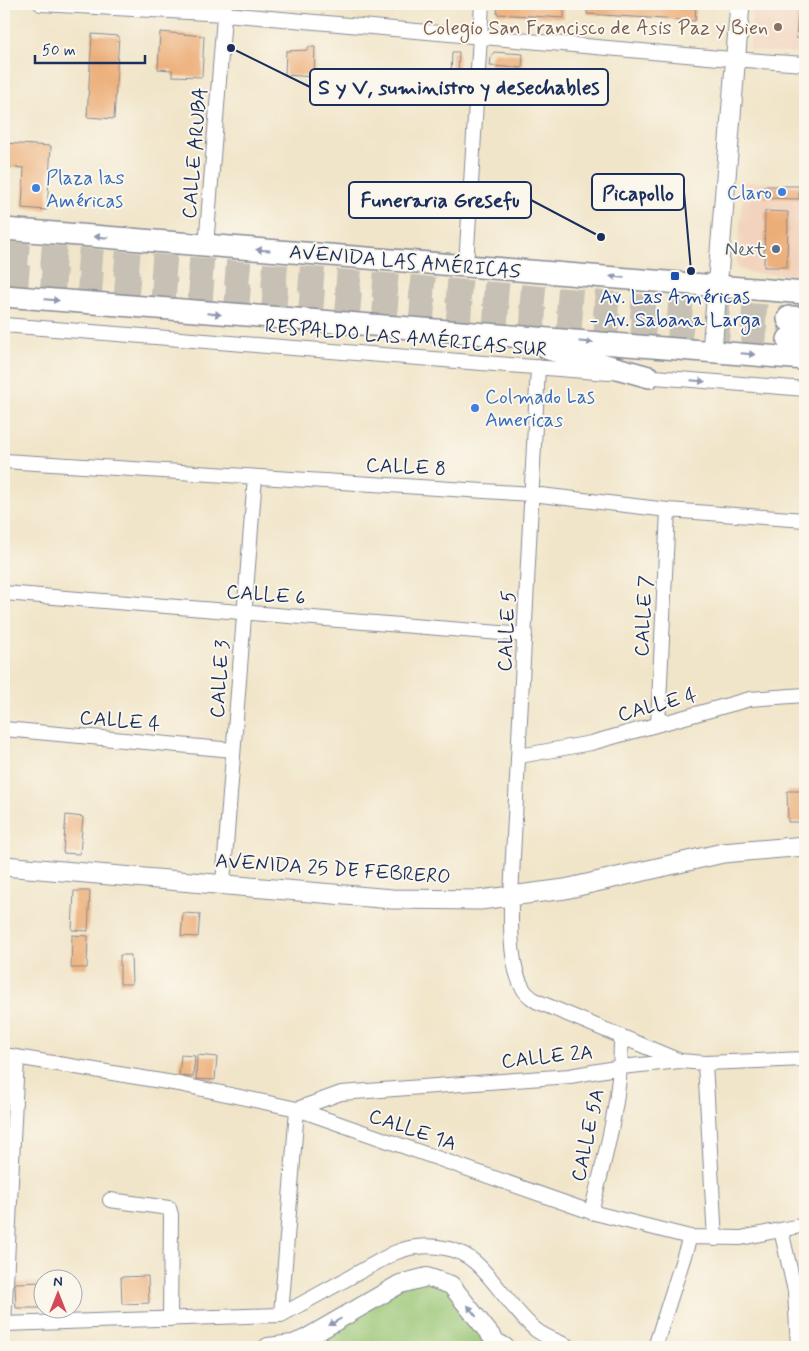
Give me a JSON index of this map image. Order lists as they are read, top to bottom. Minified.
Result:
{"streets":{"main road":["AVENIDA LAS AMÉRICAS","AVENIDA 25 DE FEBRERO"],"street":["CALLE ARUBA","RESPALDO LAS AMÉRICAS SUR","CALLE 8","CALLE 6","CALLE 7","CALLE 5","CALLE 3","CALLE 4","CALLE 2A","CALLE 1A","CALLE 5A"]},"crossings":[["CALLE ARUBA","AVENIDA LAS AMÉRICAS"],["RESPALDO LAS AMÉRICAS SUR","CALLE 5"],["CALLE 8","CALLE 7"],["CALLE 8","CALLE 5"],["CALLE 8","CALLE 3"],["CALLE 6","CALLE 5"],["CALLE 6","CALLE 3"],["CALLE 7","CALLE 4"],["CALLE 5","CALLE 4"],["CALLE 5","AVENIDA 25 DE FEBRERO"],["CALLE 3","CALLE 4"],["CALLE 3","AVENIDA 25 DE FEBRERO"],["CALLE 2A","CALLE 1A"],["CALLE 2A","CALLE 5A"],["CALLE 1A","CALLE 5A"]],"places":{"other":["Colegio San Francisco de Asis Paz y Bien","S y V, suministro y desechables","Plaza las Américas","Claro","Funeraria Gresefu","Next","Picapollo","Colmado Las Americas"],"transit":["Av. Las Américas - Av. Sabana Larga"]},"scale_bar":"50 m","north":"top"}
